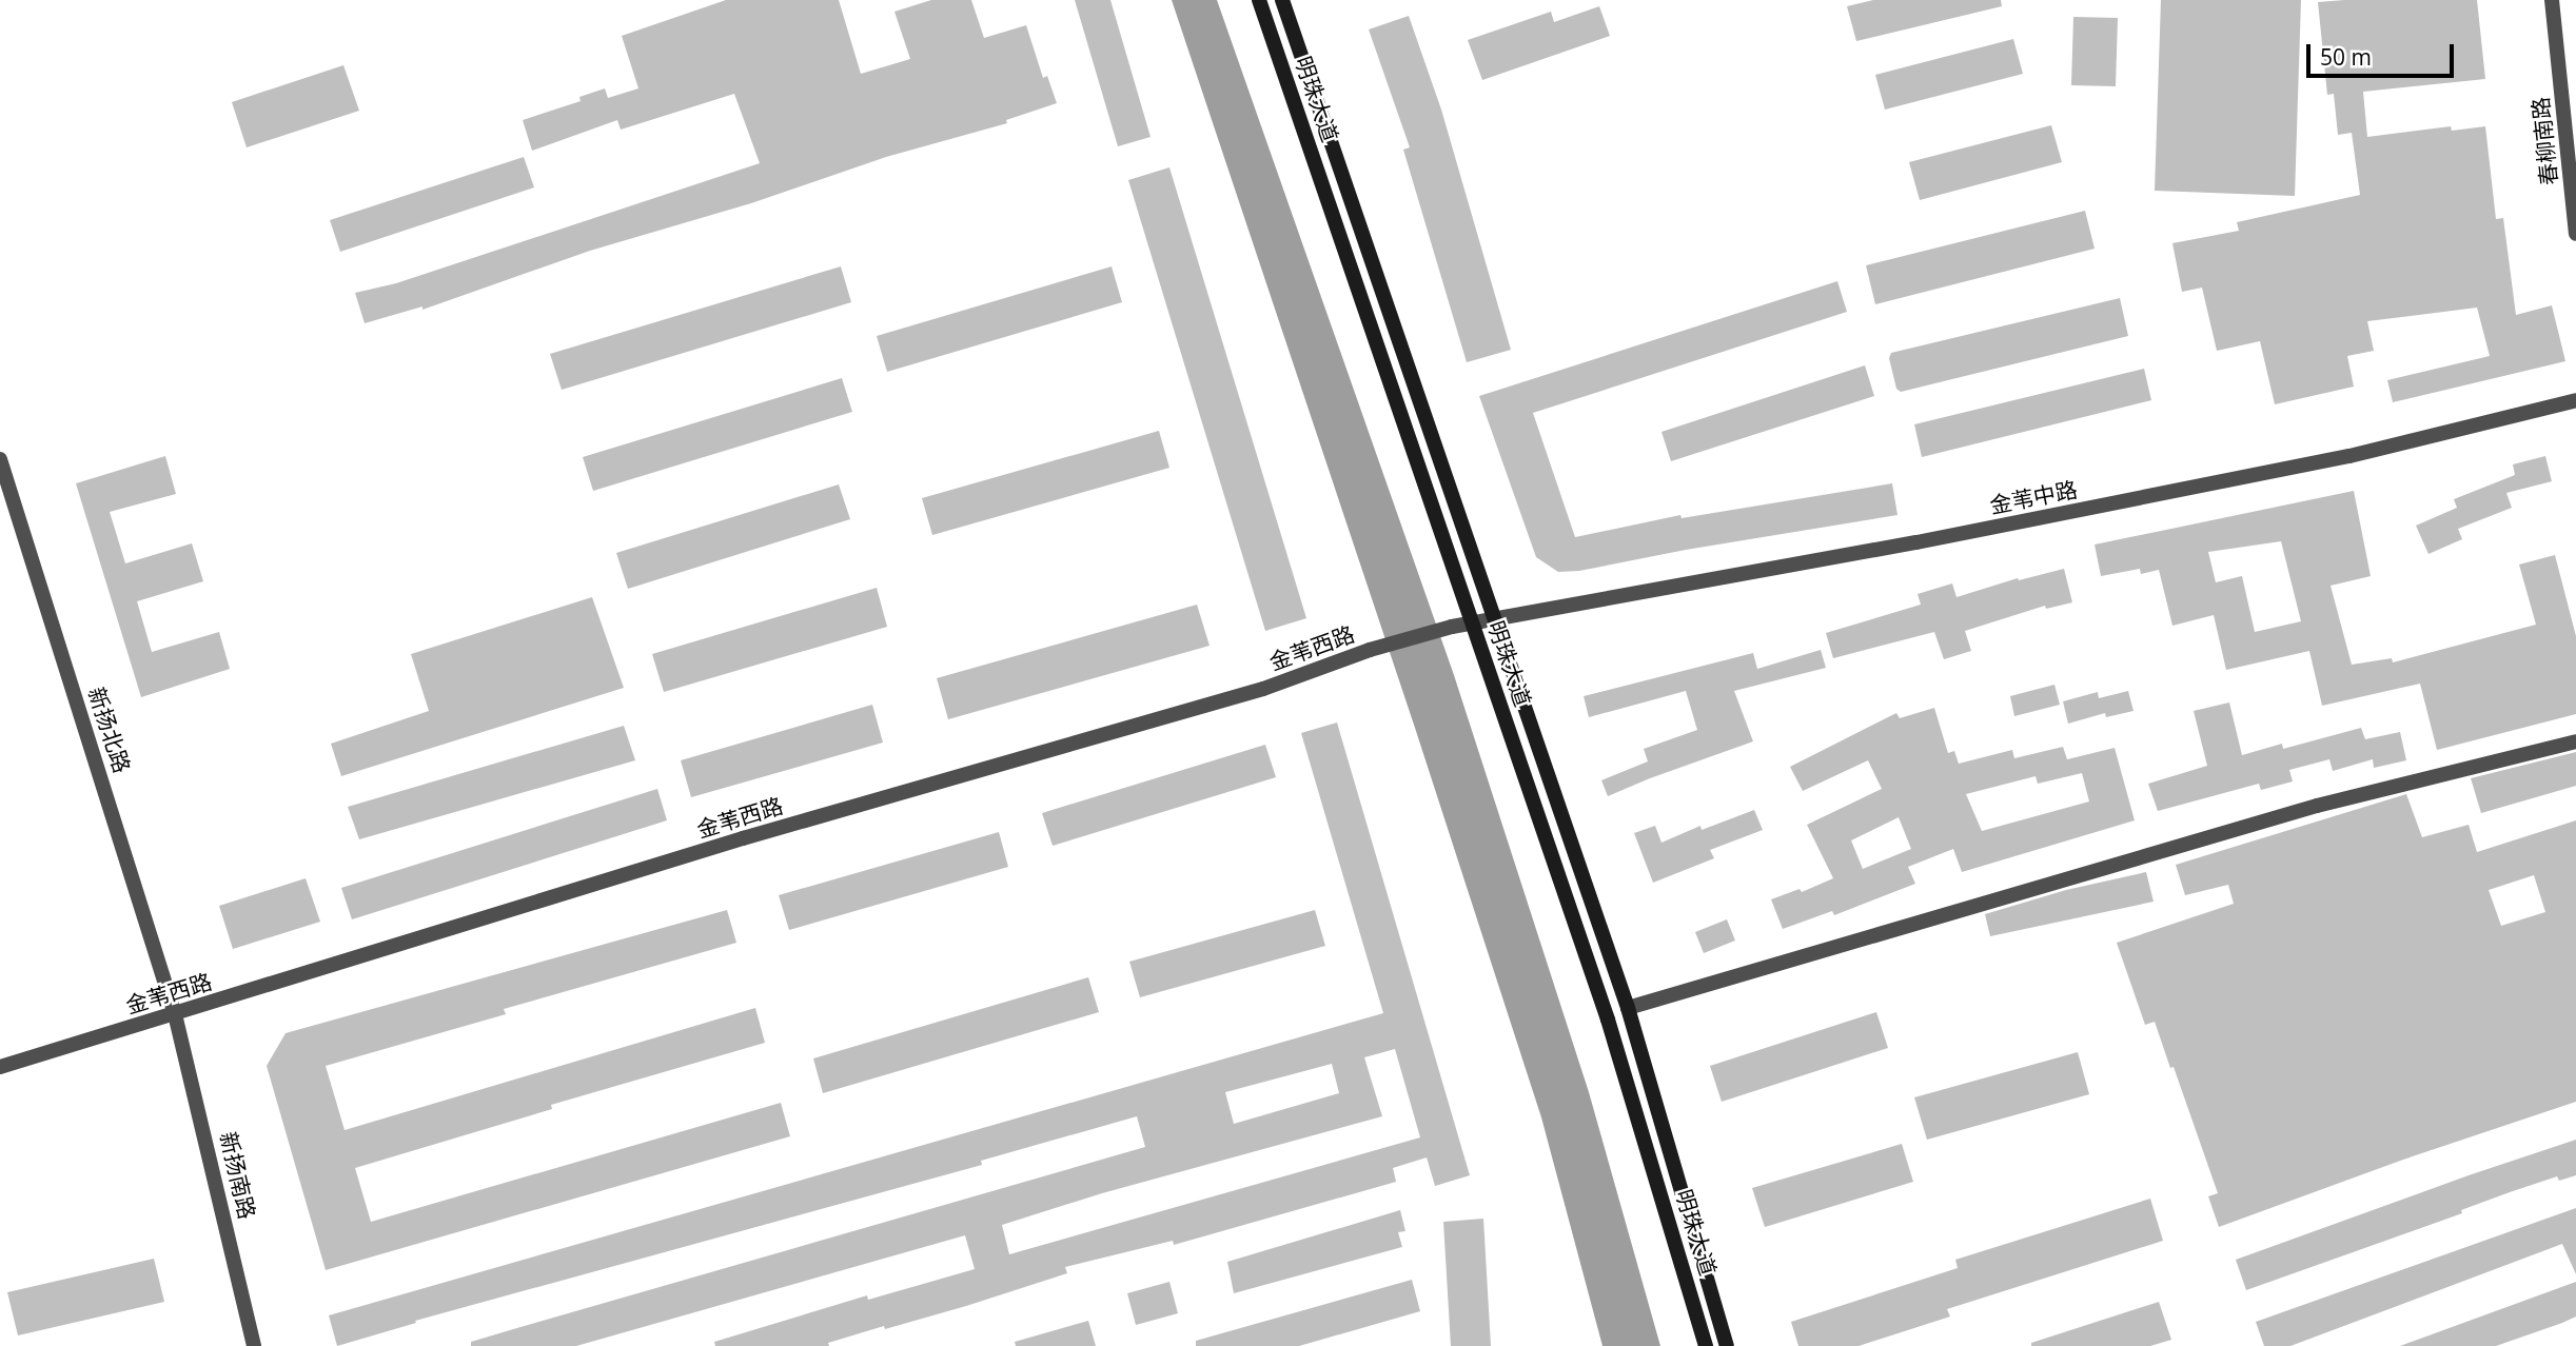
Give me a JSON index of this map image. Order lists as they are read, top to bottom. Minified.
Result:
{"streets":{"main road":["明珠大道"],"street":["春柳南路","金苇中路","金苇西路","新扬北路","新扬南路"]},"crossings":[["明珠大道","金苇中路"],["明珠大道","金苇西路"],["金苇中路","金苇西路"],["金苇西路","新扬北路"],["金苇西路","新扬南路"],["新扬北路","新扬南路"]],"scale_bar":"50 m"}
